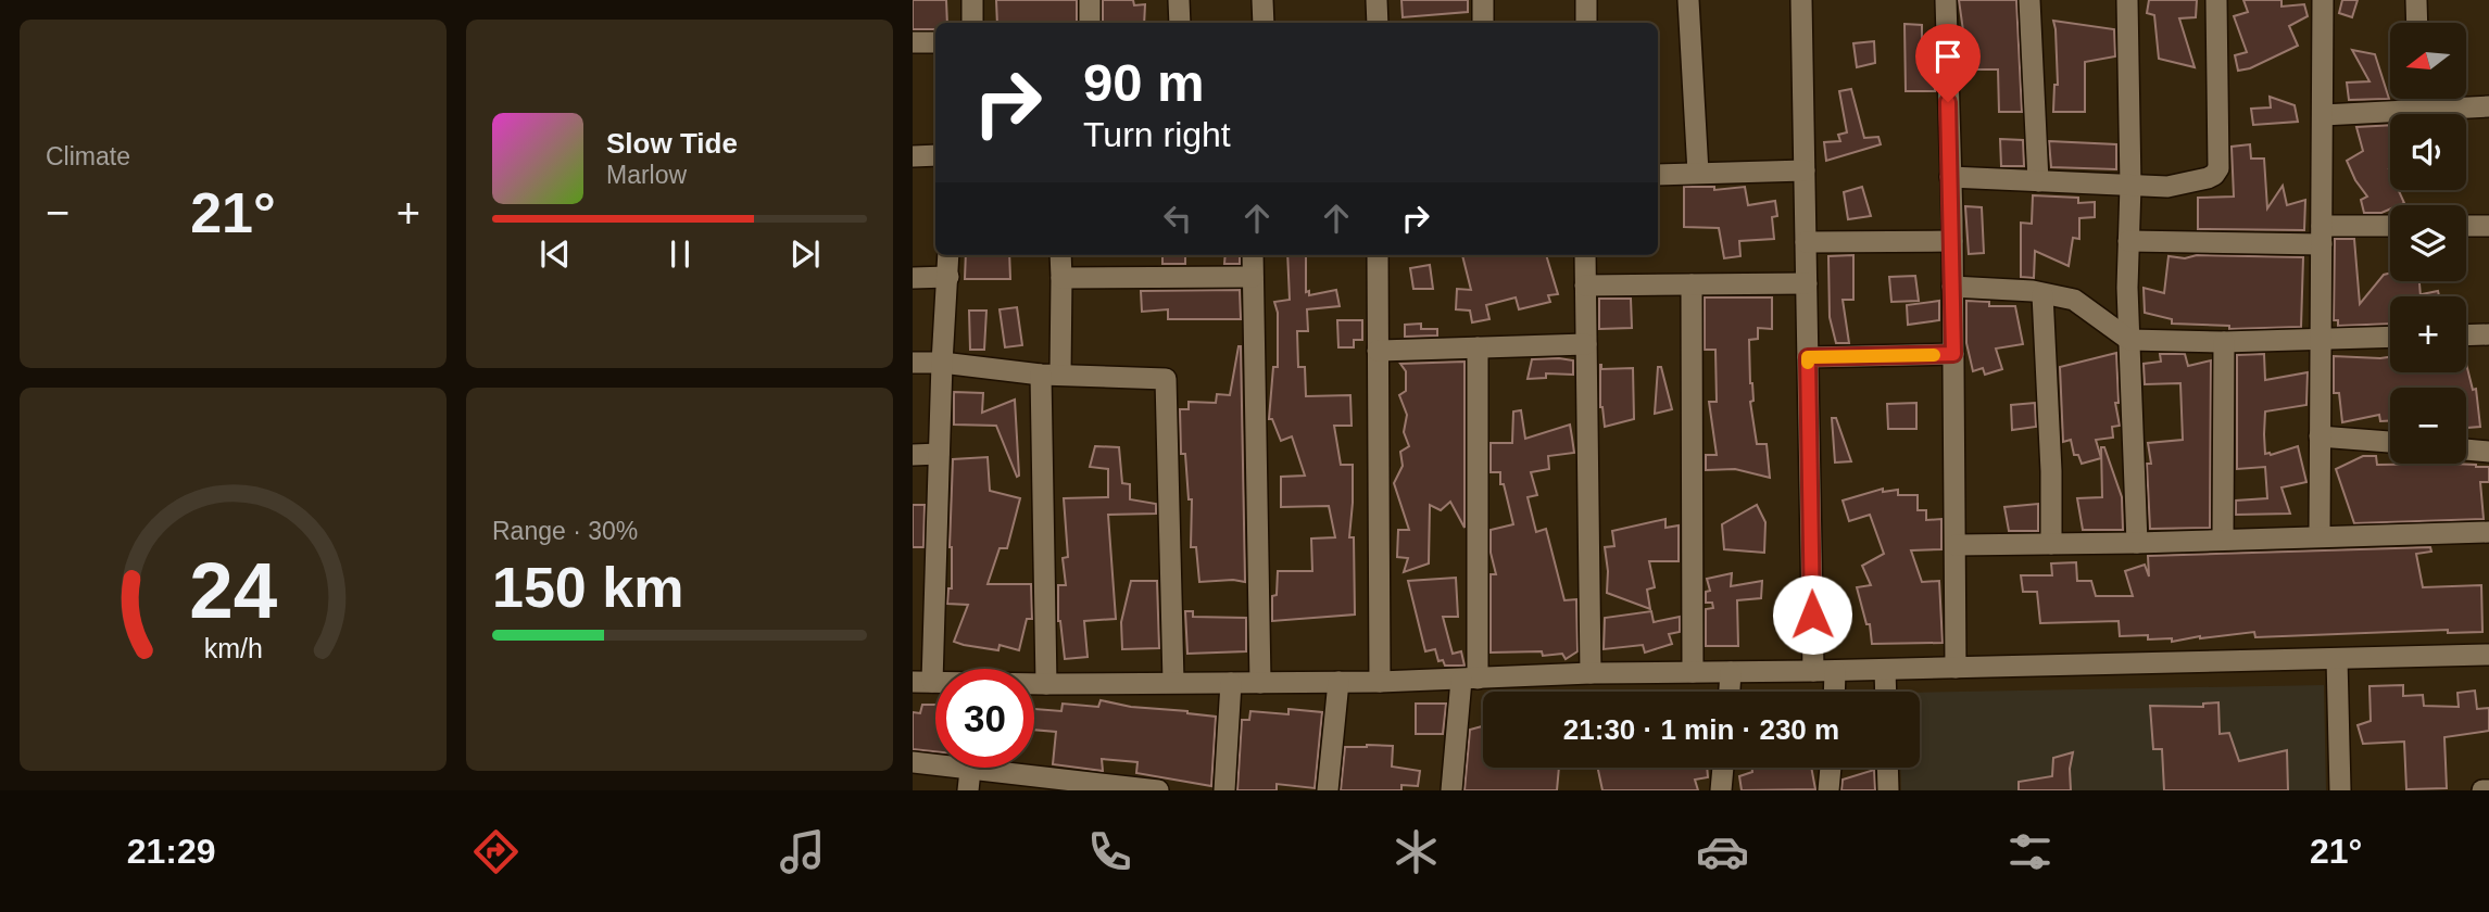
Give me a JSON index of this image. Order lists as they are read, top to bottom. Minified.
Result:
{"north":"left","page":{"tile":["Climate",["Range · 30%","150 km"]],"map_buttons":["+","−"],"turn":["90 m","Turn right"],"song":["Slow Tide","Marlow"],"heat":["−","21°","+"],"limit":"30","trip":"21:30 · 1 min · 230 m","tabs":["21:29","21°"],"gauge":["24","km/h"]}}
